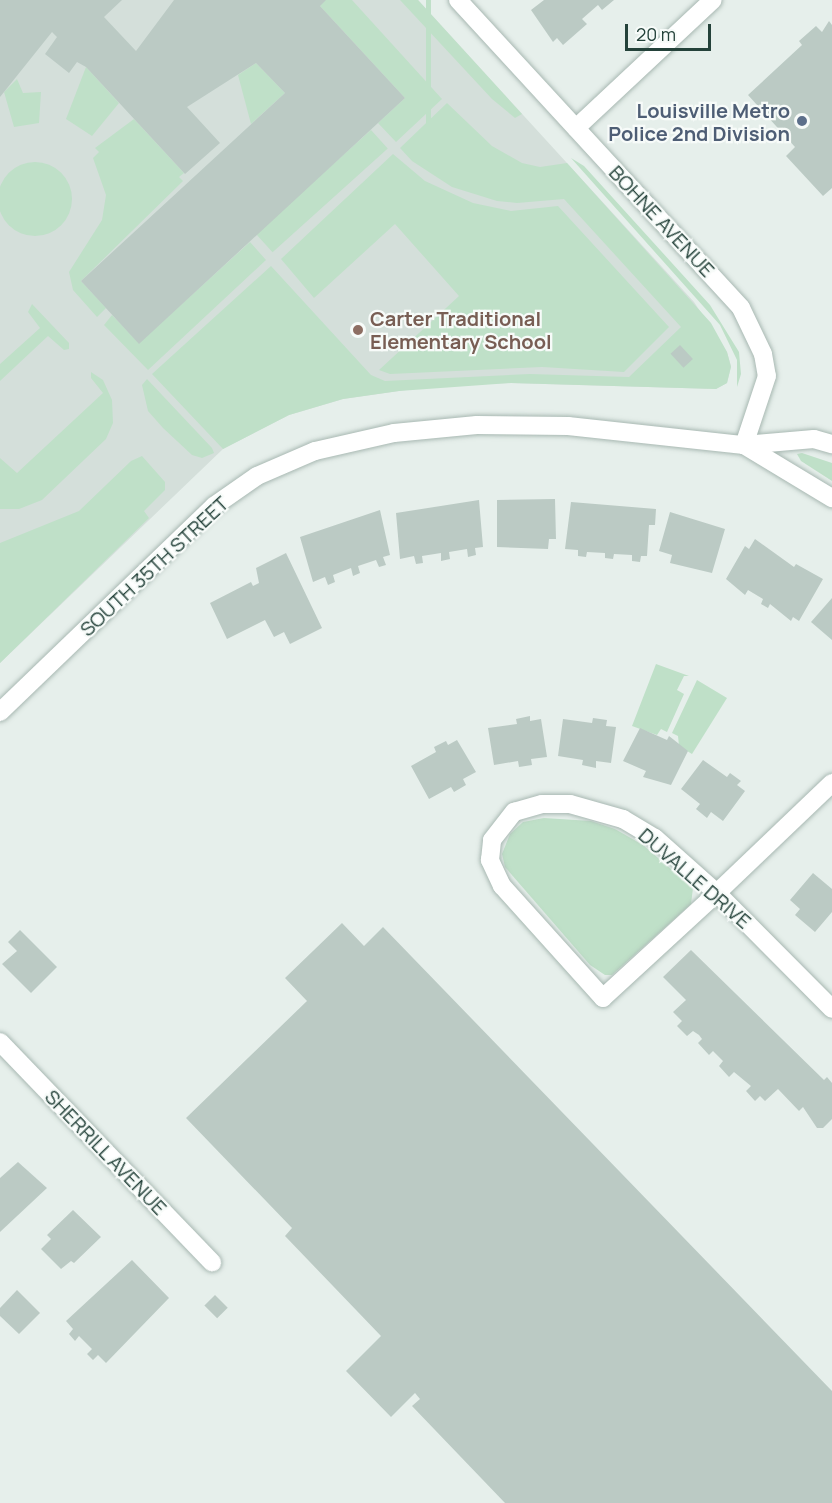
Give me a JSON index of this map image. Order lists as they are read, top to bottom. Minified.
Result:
{"streets":{"street":["BOHNE AVENUE","SOUTH 35TH STREET","DUVALLE DRIVE","SHERRILL AVENUE"]},"crossings":[["BOHNE AVENUE","SOUTH 35TH STREET"]],"places":["Louisville Metro Police 2nd Division","Carter Traditional Elementary School"],"scale_bar":"20 m"}
